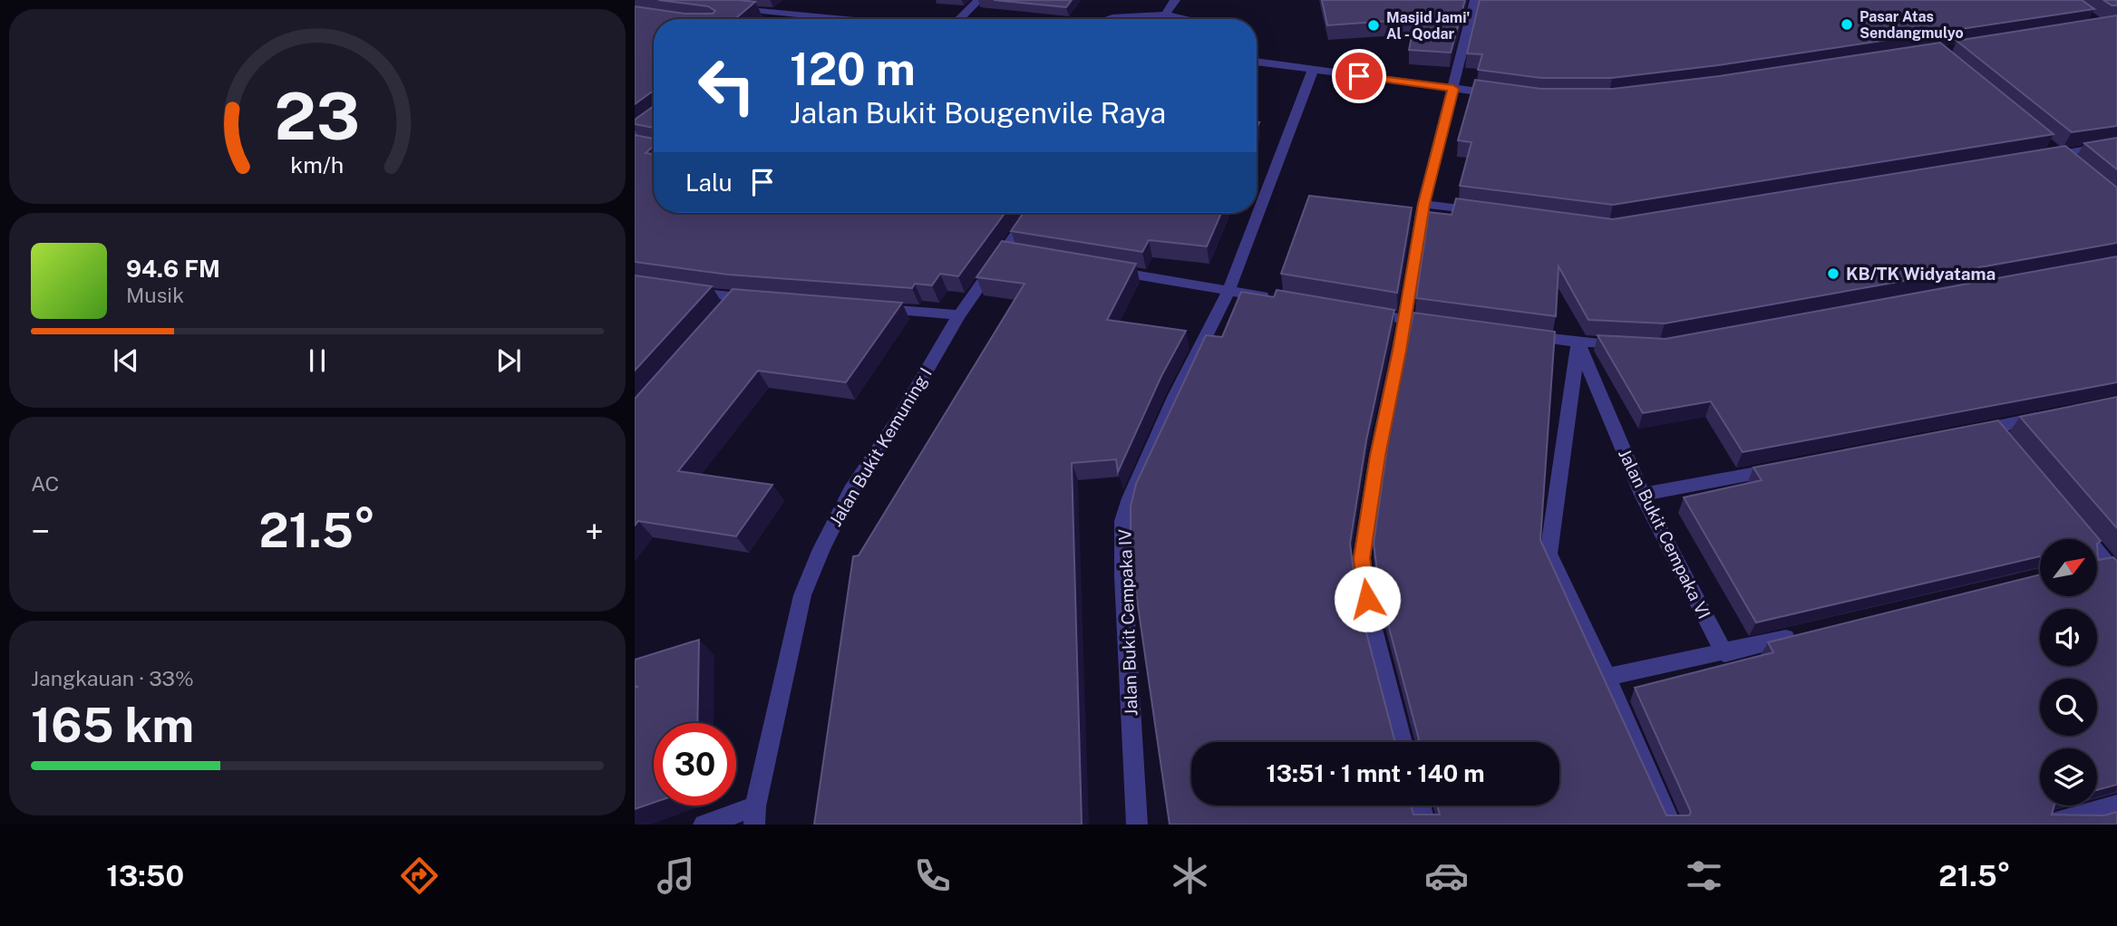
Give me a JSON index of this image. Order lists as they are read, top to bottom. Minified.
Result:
{"streets":{"street":["Jalan Bukit Kemuning I","Jalan Bukit Cempaka VI","Jalan Bukit Cempaka IV"]},"places":["Pasar Atas Sendangmulyo","Masjid Jami' Al - Qodar","KB/TK Widyatama"],"north":"top right","page":{"turn":["120 m","Jalan Bukit Bougenvile Raya"],"then":"Lalu","song":["94.6 FM","Musik"],"tile":["AC",["Jangkauan · 33%","165 km"]],"heat":["−","21.5°","+"],"limit":"30","trip":"13:51 · 1 mnt · 140 m","tabs":["13:50","21.5°"],"gauge":["23","km/h"]}}
